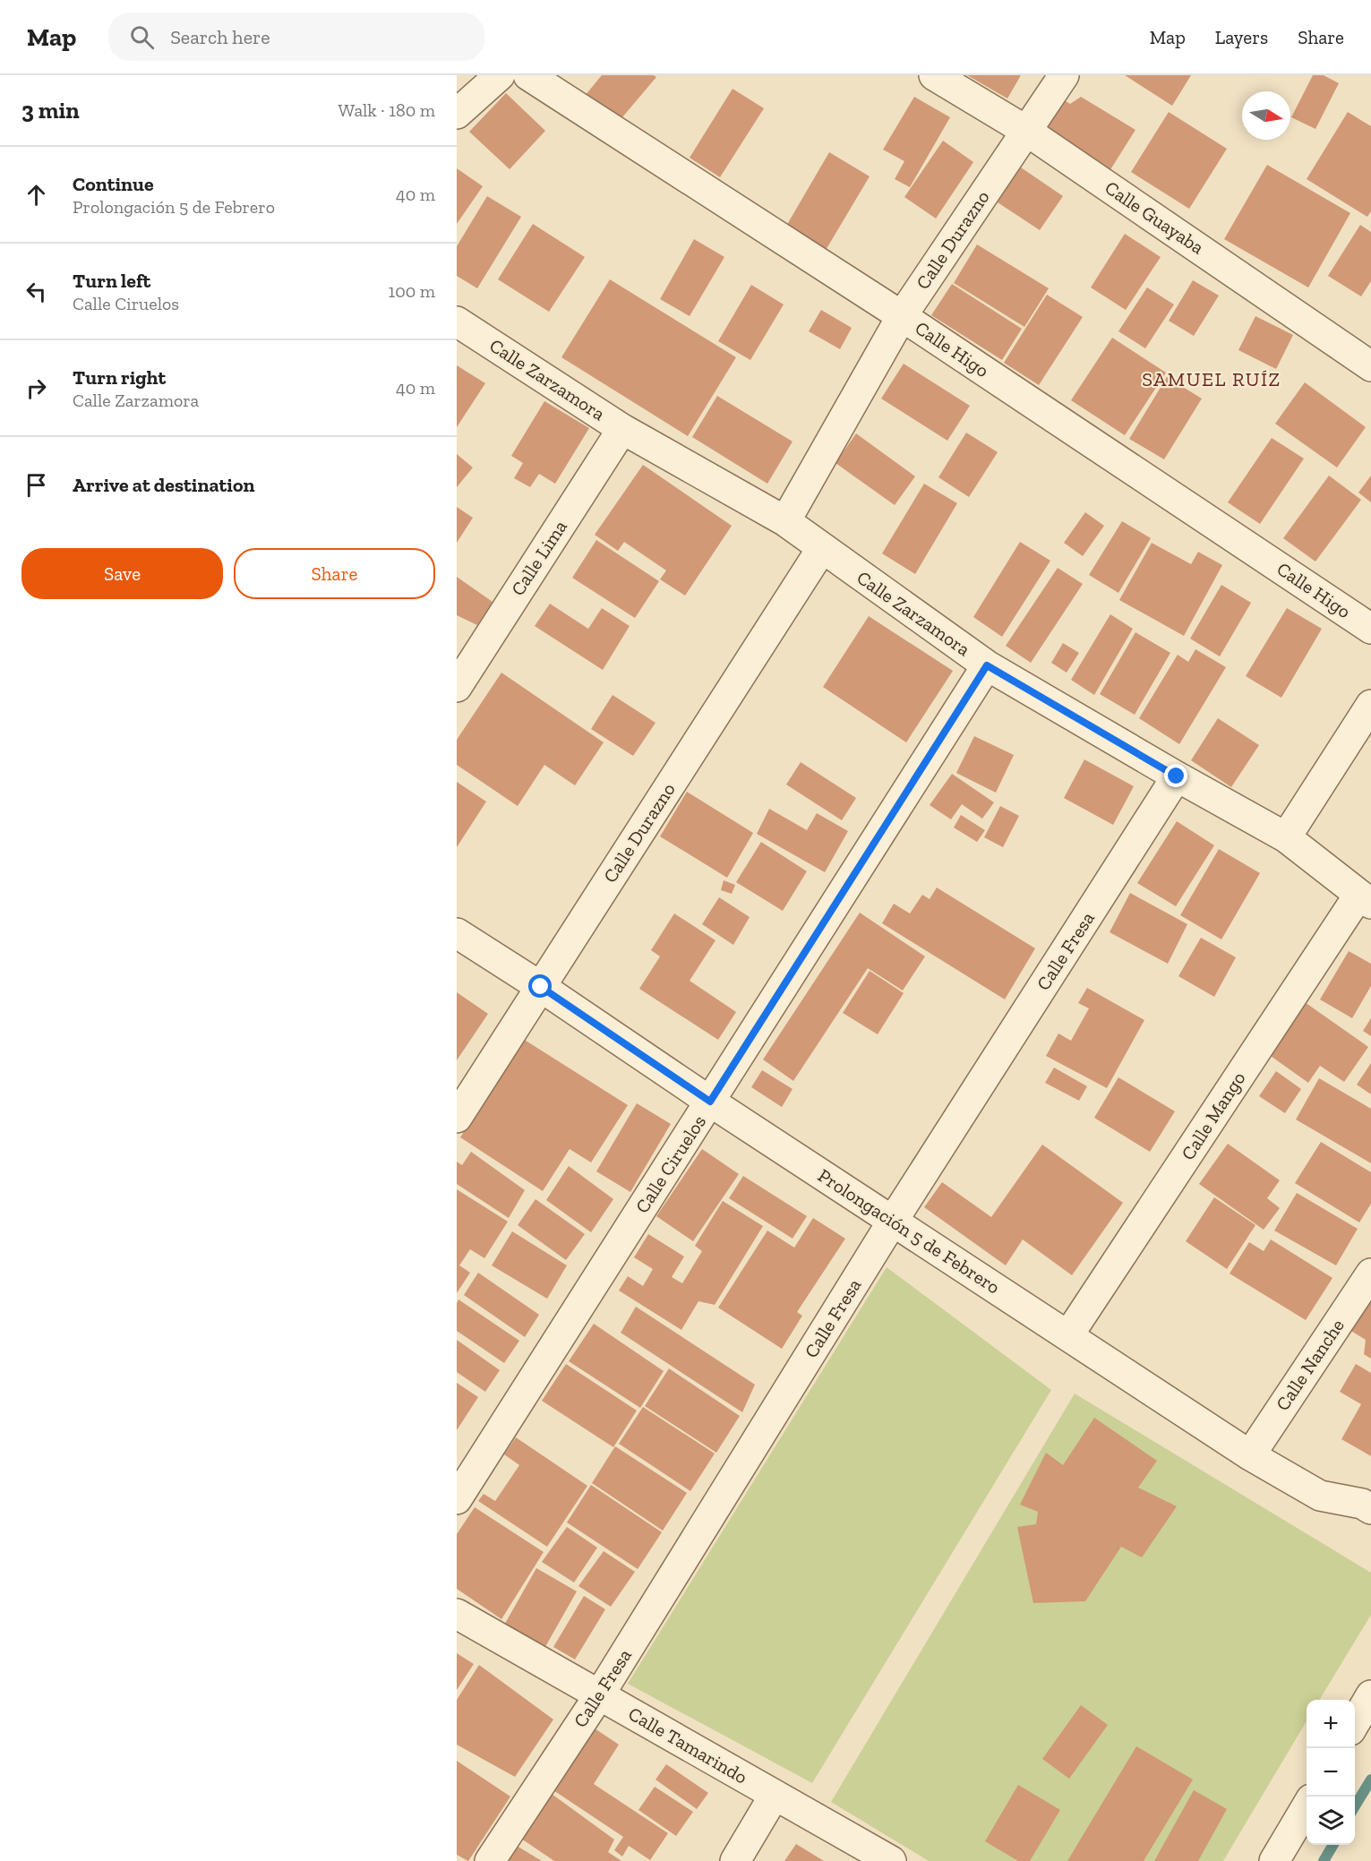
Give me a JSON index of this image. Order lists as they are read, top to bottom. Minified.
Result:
{"streets":{"street":["Calle Guayaba","Calle Durazno","Calle Higo","Calle Zarzamora","Calle Lima","Calle Fresa","Calle Mango","Calle Ciruelos","Prolongación 5 de Febrero","Calle Nanche","Calle Tamarindo"]},"crossings":[["Calle Guayaba","Calle Durazno"],["Calle Durazno","Calle Higo"],["Calle Durazno","Calle Zarzamora"],["Calle Durazno","Prolongación 5 de Febrero"],["Calle Zarzamora","Calle Lima"],["Calle Zarzamora","Calle Fresa"],["Calle Zarzamora","Calle Mango"],["Calle Zarzamora","Calle Ciruelos"],["Calle Fresa","Prolongación 5 de Febrero"],["Calle Fresa","Calle Tamarindo"],["Calle Mango","Prolongación 5 de Febrero"],["Calle Ciruelos","Prolongación 5 de Febrero"],["Prolongación 5 de Febrero","Calle Nanche"]],"districts":["SAMUEL RUÍZ"],"north":"right","page":{"header":"Map","search":"Search here","nav":["Map","Layers","Share"],"heading":["3 min","Walk · 180 m"],"list":[["Continue","Prolongación 5 de Febrero","40 m"],["Turn left","Calle Ciruelos","100 m"],["Turn right","Calle Zarzamora","40 m"],"Arrive at destination"],"buttons":["Save","Share"],"map_buttons":["+","−"]}}
